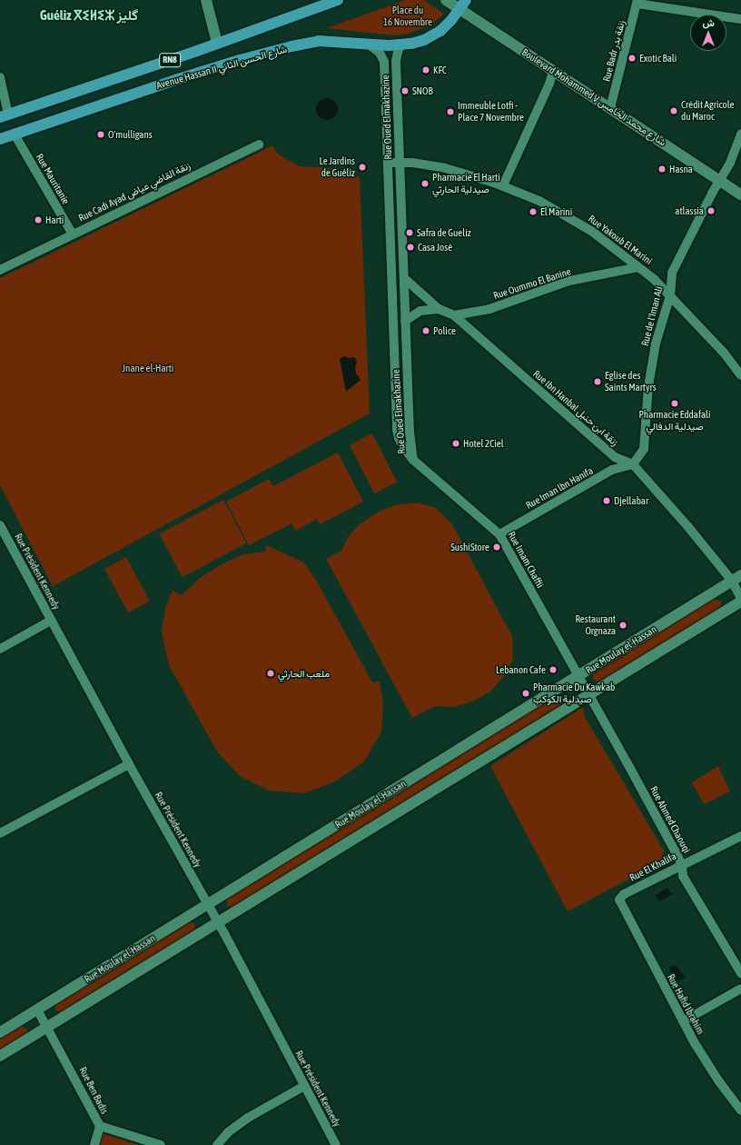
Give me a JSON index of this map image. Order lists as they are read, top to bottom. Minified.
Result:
{"streets":{"main road":["RN8","Avenue Hassan II شارع الحسن الثاني"],"street":["Rue Badr زنقة بدر","Boulevard Mohammed V شارع محمد الخامس","Rue Oued Elmakhazine","Rue Mauritanie","Rue Cadi Ayad زنقة القاضي عياض","Rue Yakoub El Marini","Rue Oummo El Banine","Rue de l'Iman Ali","Rue Ibn Hanbal زنقة ابن حنبل","Rue Iman lbn Hanifa","Rue Imam Chaffii","Rue Président Kennedy","Rue Moulay el-Hassan","Rue Ahmed Chaouqi","Rue El Khalifa","Rue Hafid Ibrahim","Rue Ben Badis"]},"crossings":[["Rue Badr زنقة بدر","Boulevard Mohammed V شارع محمد الخامس"],["Avenue Hassan II شارع الحسن الثاني","Boulevard Mohammed V شارع محمد الخامس"],["Avenue Hassan II شارع الحسن الثاني","Rue Oued Elmakhazine"],["Avenue Hassan II شارع الحسن الثاني","Rue Mauritanie"],["Boulevard Mohammed V شارع محمد الخامس","Rue de l'Iman Ali"],["Rue Oued Elmakhazine","Rue Yakoub El Marini"],["Rue Oued Elmakhazine","Rue Ibn Hanbal زنقة ابن حنبل"],["Rue Oued Elmakhazine","Rue Imam Chaffii"],["Rue Mauritanie","Rue Cadi Ayad زنقة القاضي عياض"],["Rue Yakoub El Marini","Rue Oummo El Banine"],["Rue Yakoub El Marini","Rue de l'Iman Ali"],["Rue Oummo El Banine","Rue Ibn Hanbal زنقة ابن حنبل"],["Rue de l'Iman Ali","Rue Ibn Hanbal زنقة ابن حنبل"],["Rue de l'Iman Ali","Rue Iman lbn Hanifa"],["Rue Ibn Hanbal زنقة ابن حنبل","Rue Iman lbn Hanifa"],["Rue Ibn Hanbal زنقة ابن حنبل","Rue Moulay el-Hassan"],["Rue Iman lbn Hanifa","Rue Imam Chaffii"],["Rue Imam Chaffii","Rue Moulay el-Hassan"],["Rue Imam Chaffii","Rue Ahmed Chaouqi"],["Rue Président Kennedy","Rue Moulay el-Hassan"],["Rue Moulay el-Hassan","Rue Ahmed Chaouqi"],["Rue Moulay el-Hassan","Rue Ben Badis"],["Rue Ahmed Chaouqi","Rue El Khalifa"],["Rue El Khalifa","Rue Hafid Ibrahim"]],"districts":["Guéliz ⴳⵉⵍⵉⵣ گليز"],"parks":["Place du 16 Novembre","Jnane el-Harti"],"places":["Exotic Bali","KFC","SNOB","Crédit Agricole du Maroc","Immeuble Lotfi - Place 7 Novembre","O'mulligans","Le Jardins de Guéliz","Hasna","Pharmacie El Harti صيدلية الحارثي","atlassia","El Marini","Harti","Safra de Gueliz","Casa José","Police","Eglise des Saints Martyrs","Pharmacie Eddafali صيدلية الدفالي","Hotel 2Ciel","Djellabar","SushiStore","Restaurant Orgnaza","Lebanon Cafe","ملعب الحارثي","Pharmacie Du Kawkab صيدلية الكوكب"],"north":"top"}
